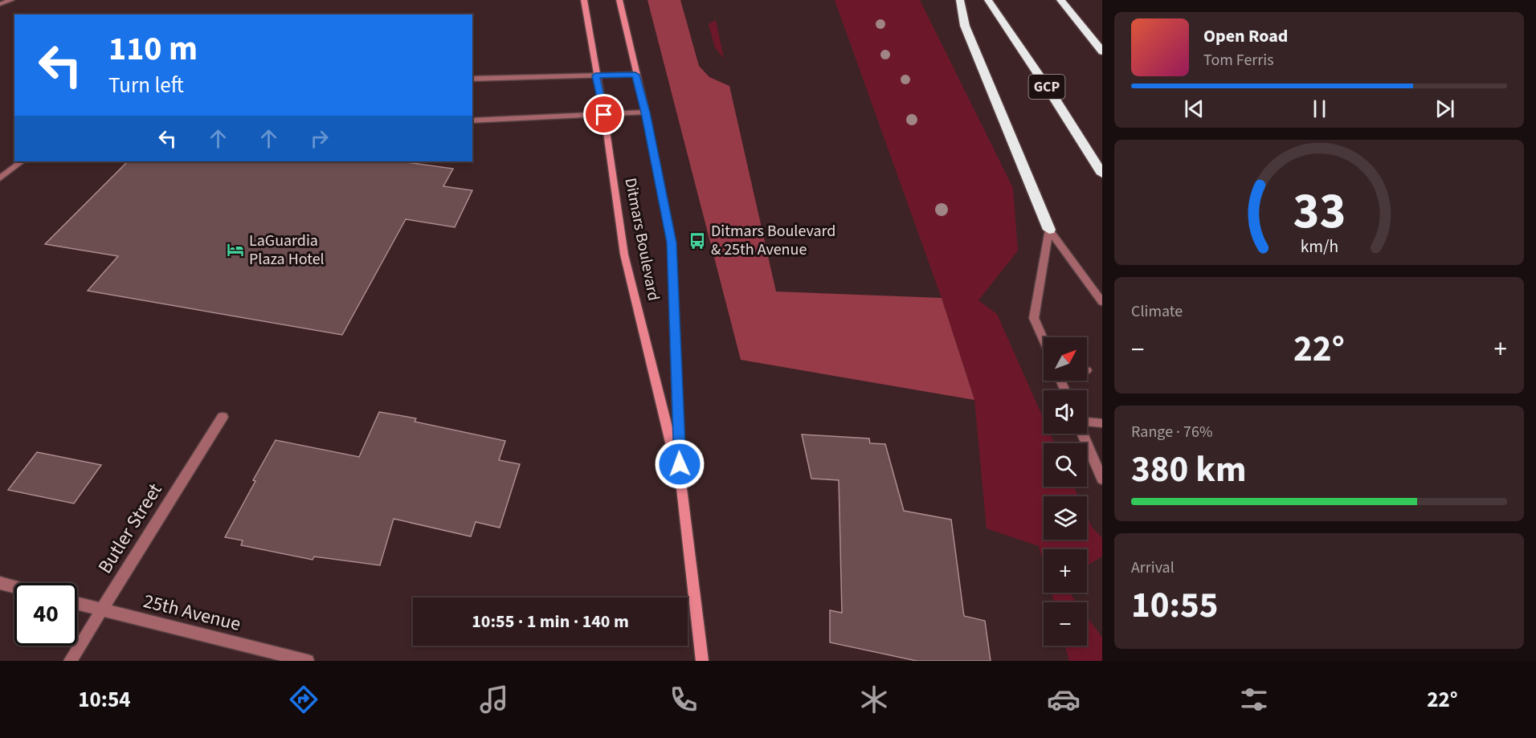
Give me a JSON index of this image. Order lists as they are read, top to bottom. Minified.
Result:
{"streets":{"highway":["GCP"],"street":["Ditmars Boulevard","Butler Street","25th Avenue"]},"crossings":[["Butler Street","25th Avenue"]],"places":{"bus stop":["Ditmars Boulevard & 25th Avenue"],"hotel":["LaGuardia Plaza Hotel"]},"north":"top right","page":{"turn":["110 m","Turn left"],"song":["Open Road","Tom Ferris"],"tile":["Climate",["Range · 76%","380 km"],["Arrival","10:55"]],"heat":["−","22°","+"],"map_buttons":["+","−"],"limit":"40","trip":"10:55 · 1 min · 140 m","tabs":["10:54","22°"],"gauge":["33","km/h"]}}
